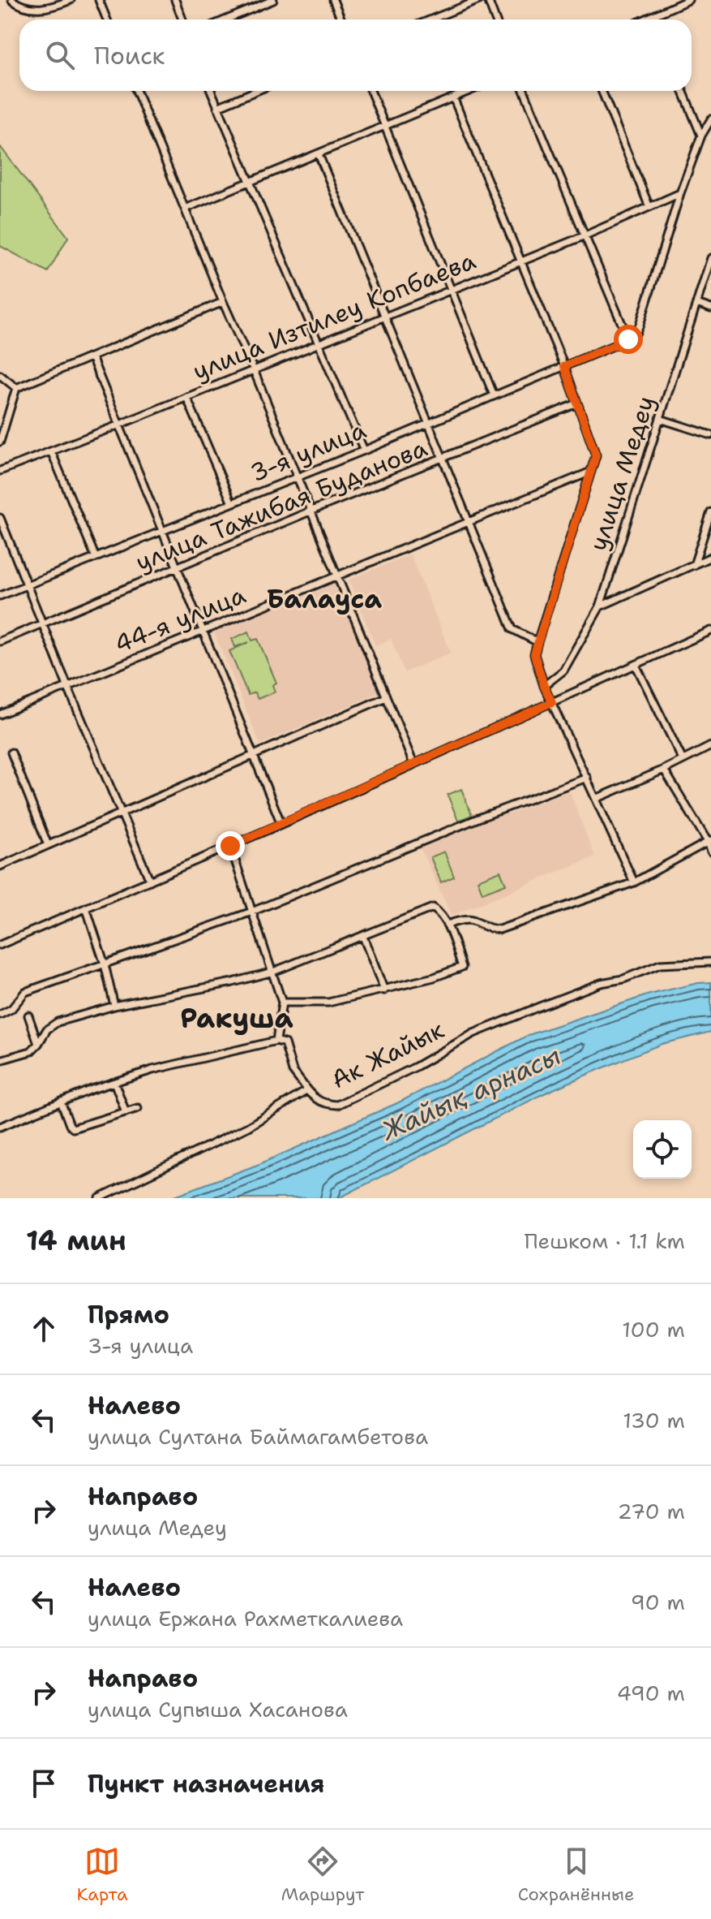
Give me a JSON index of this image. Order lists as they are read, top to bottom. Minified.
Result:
{"streets":{"street":["улица Изтилеу Копбаева","3-я улица","улица Медеу","улица Тажибая Буданова","44-я улица","Ак Жайык"]},"crossings":[["улица Медеу","улица Тажибая Буданова"],["улица Медеу","44-я улица"]],"districts":["Балауса","Ракуша"],"water":["Жайық арнасы"],"page":{"search":"Поиск","heading":["14 мин","Пешком · 1.1 km"],"list":[["Прямо","3-я улица","100 m"],["Налево","улица Султана Баймагамбетова","130 m"],["Направо","улица Медеу","270 m"],["Налево","улица Ержана Рахметкалиева","90 m"],["Направо","улица Супыша Хасанова","490 m"],"Пункт назначения"],"nav":["Карта","Маршрут","Сохранённые"]}}
